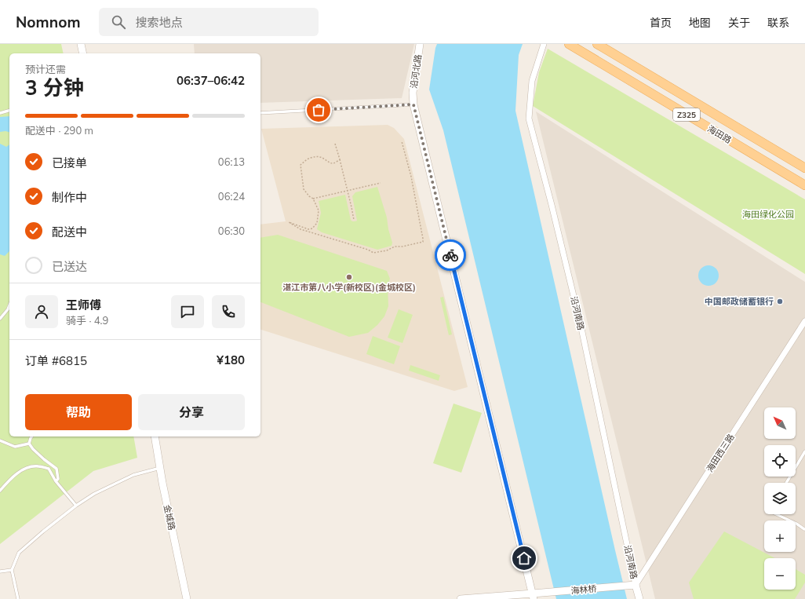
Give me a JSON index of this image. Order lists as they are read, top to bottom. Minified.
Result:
{"streets":{"main road":["Z325","海田路"],"street":["沿河北路","沿河南路","海田西三路","金城路","海林桥"]},"crossings":[["沿河北路","海林桥"],["沿河南路","海田西三路"],["沿河南路","海林桥"],["海田西三路","海林桥"]],"parks":["海田绿化公园"],"places":["湛江市第八小学(新校区)(金城校区)","中国邮政储蓄银行"],"north":"top left","page":{"header":"Nomnom","search":"搜索地点","nav":["首页","地图","关于","联系"],"heading":["3 分钟","预计还需","06:37–06:42"],"panel":["王师傅","骑手 · 4.9","订单 #6815","¥180"],"bar":"配送中 · 290 m","list":[["已接单","06:13"],["制作中","06:24"],["配送中","06:30"],"已送达"],"buttons":["帮助","分享"],"map_buttons":["+","−"]}}
